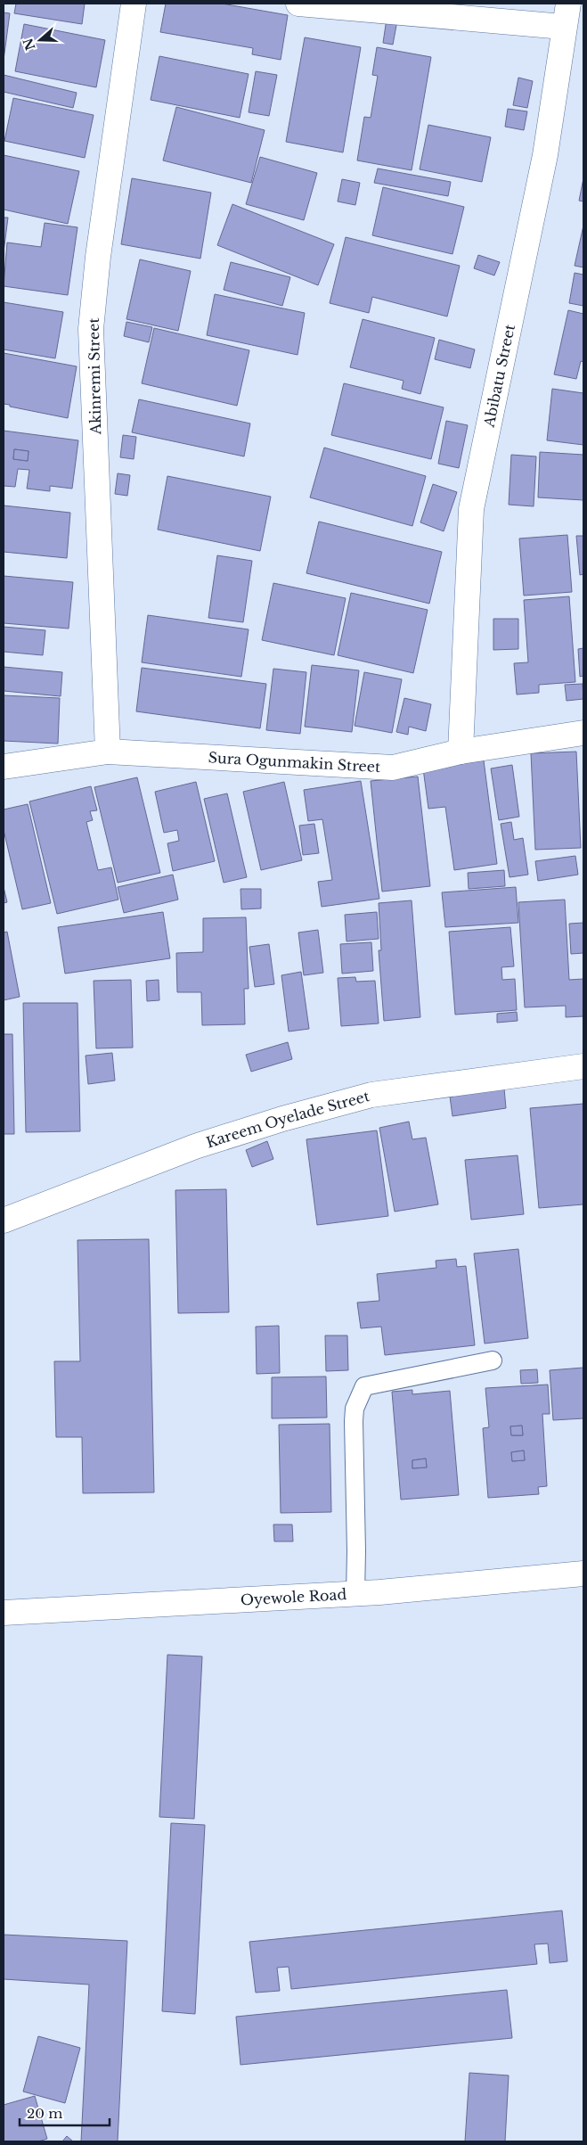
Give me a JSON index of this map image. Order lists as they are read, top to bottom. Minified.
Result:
{"streets":{"street":["Akinremi Street","Abibatu Street","Sura Ogunmakin Street","Kareem Oyelade Street","Oyewole Road"]},"crossings":[["Akinremi Street","Sura Ogunmakin Street"],["Abibatu Street","Sura Ogunmakin Street"]],"scale_bar":"20 m","north":"left"}
